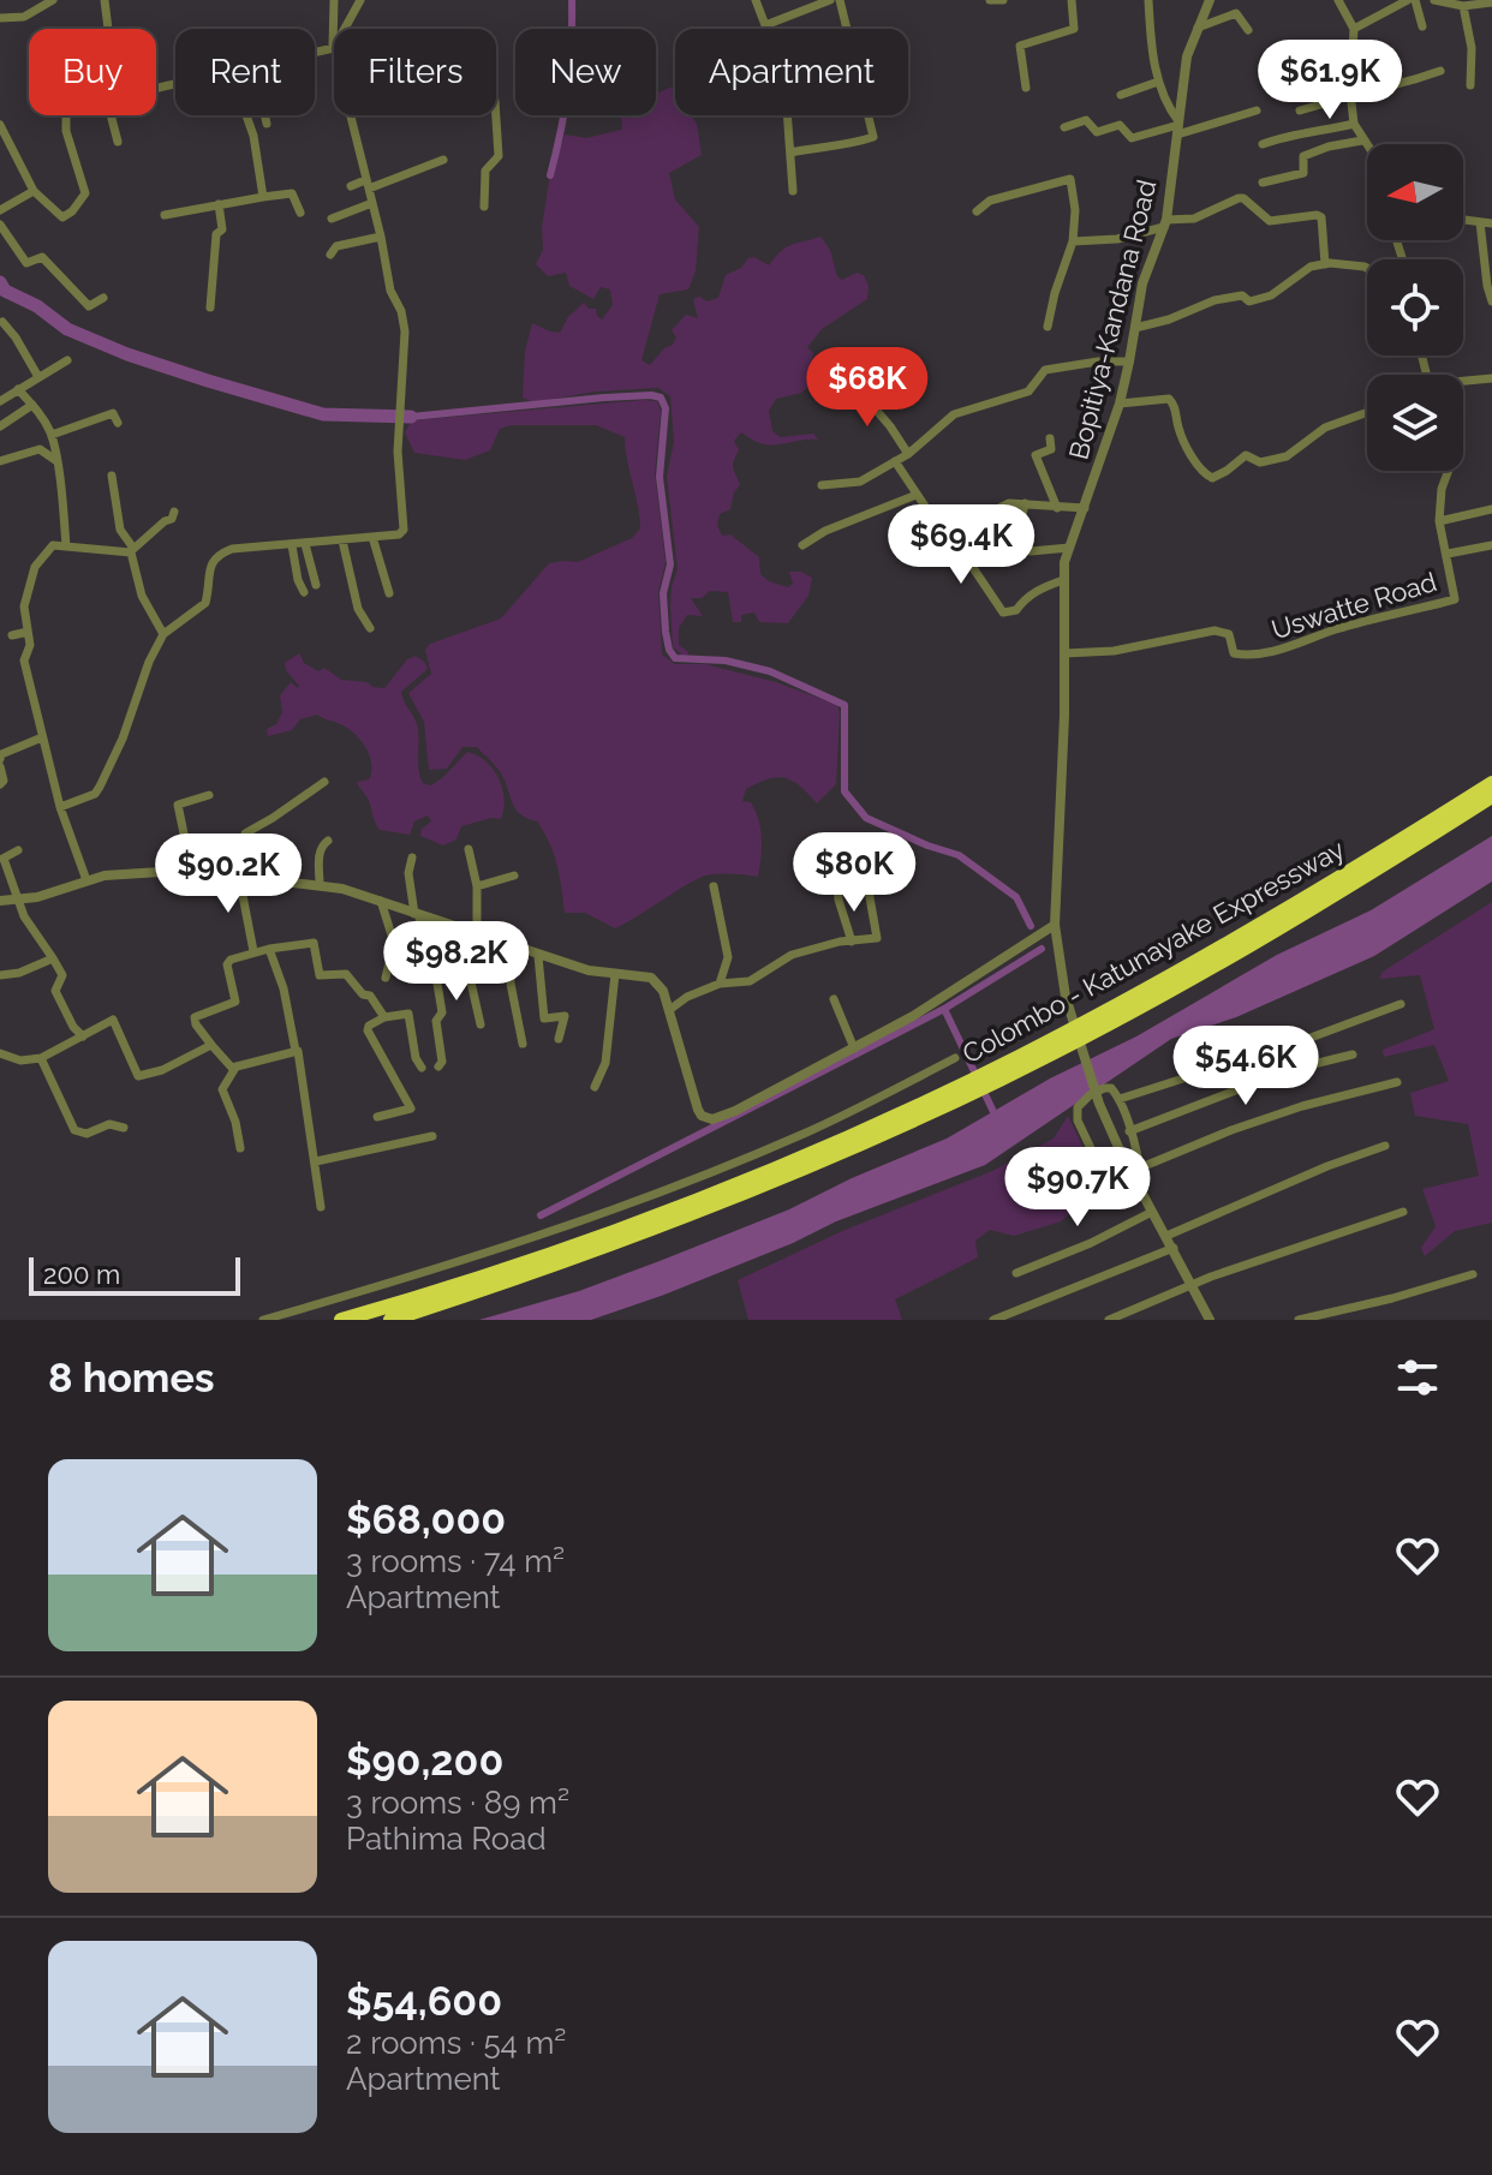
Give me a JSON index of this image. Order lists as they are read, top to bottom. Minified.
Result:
{"streets":{"highway":["Colombo - Katunayake Expressway"],"street":["Bopitiya-Kandana Road","Uswatte Road"]},"crossings":[["Bopitiya-Kandana Road","Uswatte Road"]],"scale_bar":"200 m","north":"left","page":{"chip":["Buy","Rent","Filters","New","Apartment"],"price":["$61.9K","$68K","$69.4K","$80K","$90.2K","$98.2K","$54.6K","$90.7K"],"scale":"200 m","heading":"8 homes","list":[{"name":"$68,000","note":"3 rooms · 74 m² · Apartment"},{"name":"$90,200","note":"3 rooms · 89 m² · Pathima Road"},{"name":"$54,600","note":"2 rooms · 54 m² · Apartment"}]}}
